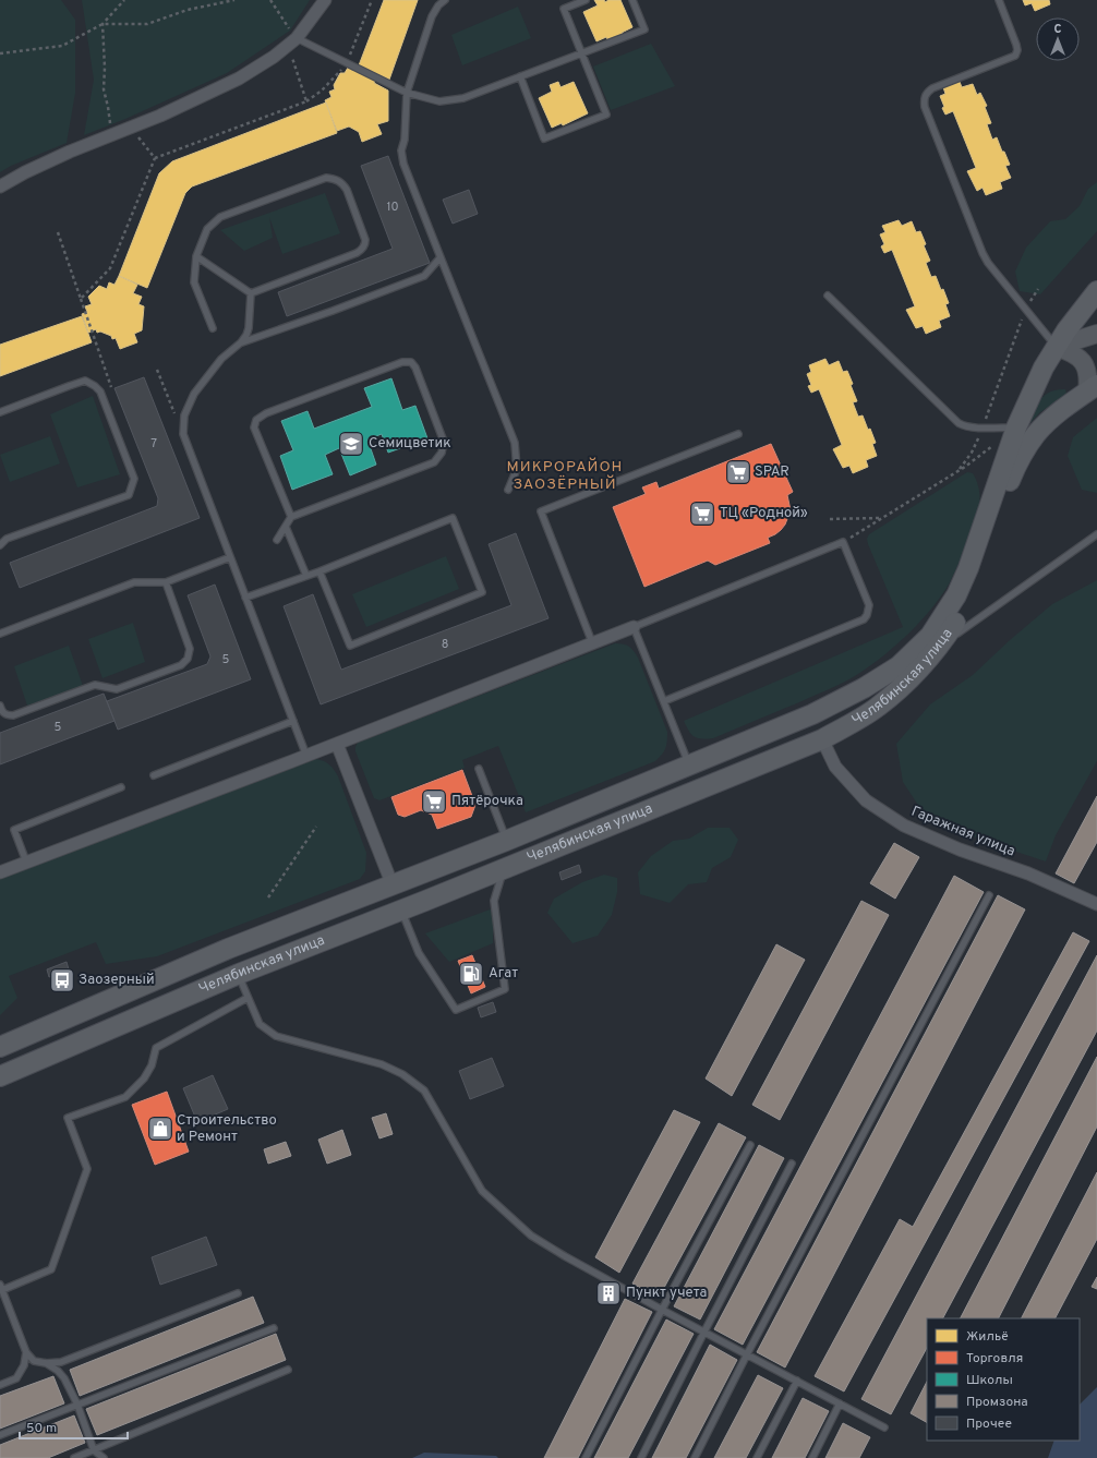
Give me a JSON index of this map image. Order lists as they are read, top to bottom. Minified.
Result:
{"streets":{"main road":["Челябинская улица"],"street":["Гаражная улица"]},"crossings":[["Челябинская улица","Гаражная улица"]],"districts":["МИКРОРАЙОН ЗАОЗЁРНЫЙ"],"places":{"school or university":["Семицветик"],"supermarket":["SPAR","ТЦ «Родной»","Пятёрочка"],"fuel station":["Агат"],"bus stop":["Заозерный"],"shop":["Строительство и Ремонт"],"building":["Пункт учета"]},"house_numbers":["10","7","8","5","5"],"legend":["Жильё","Торговля","Школы","Промзона","Прочее"],"scale_bar":"50 m","north":"top"}
